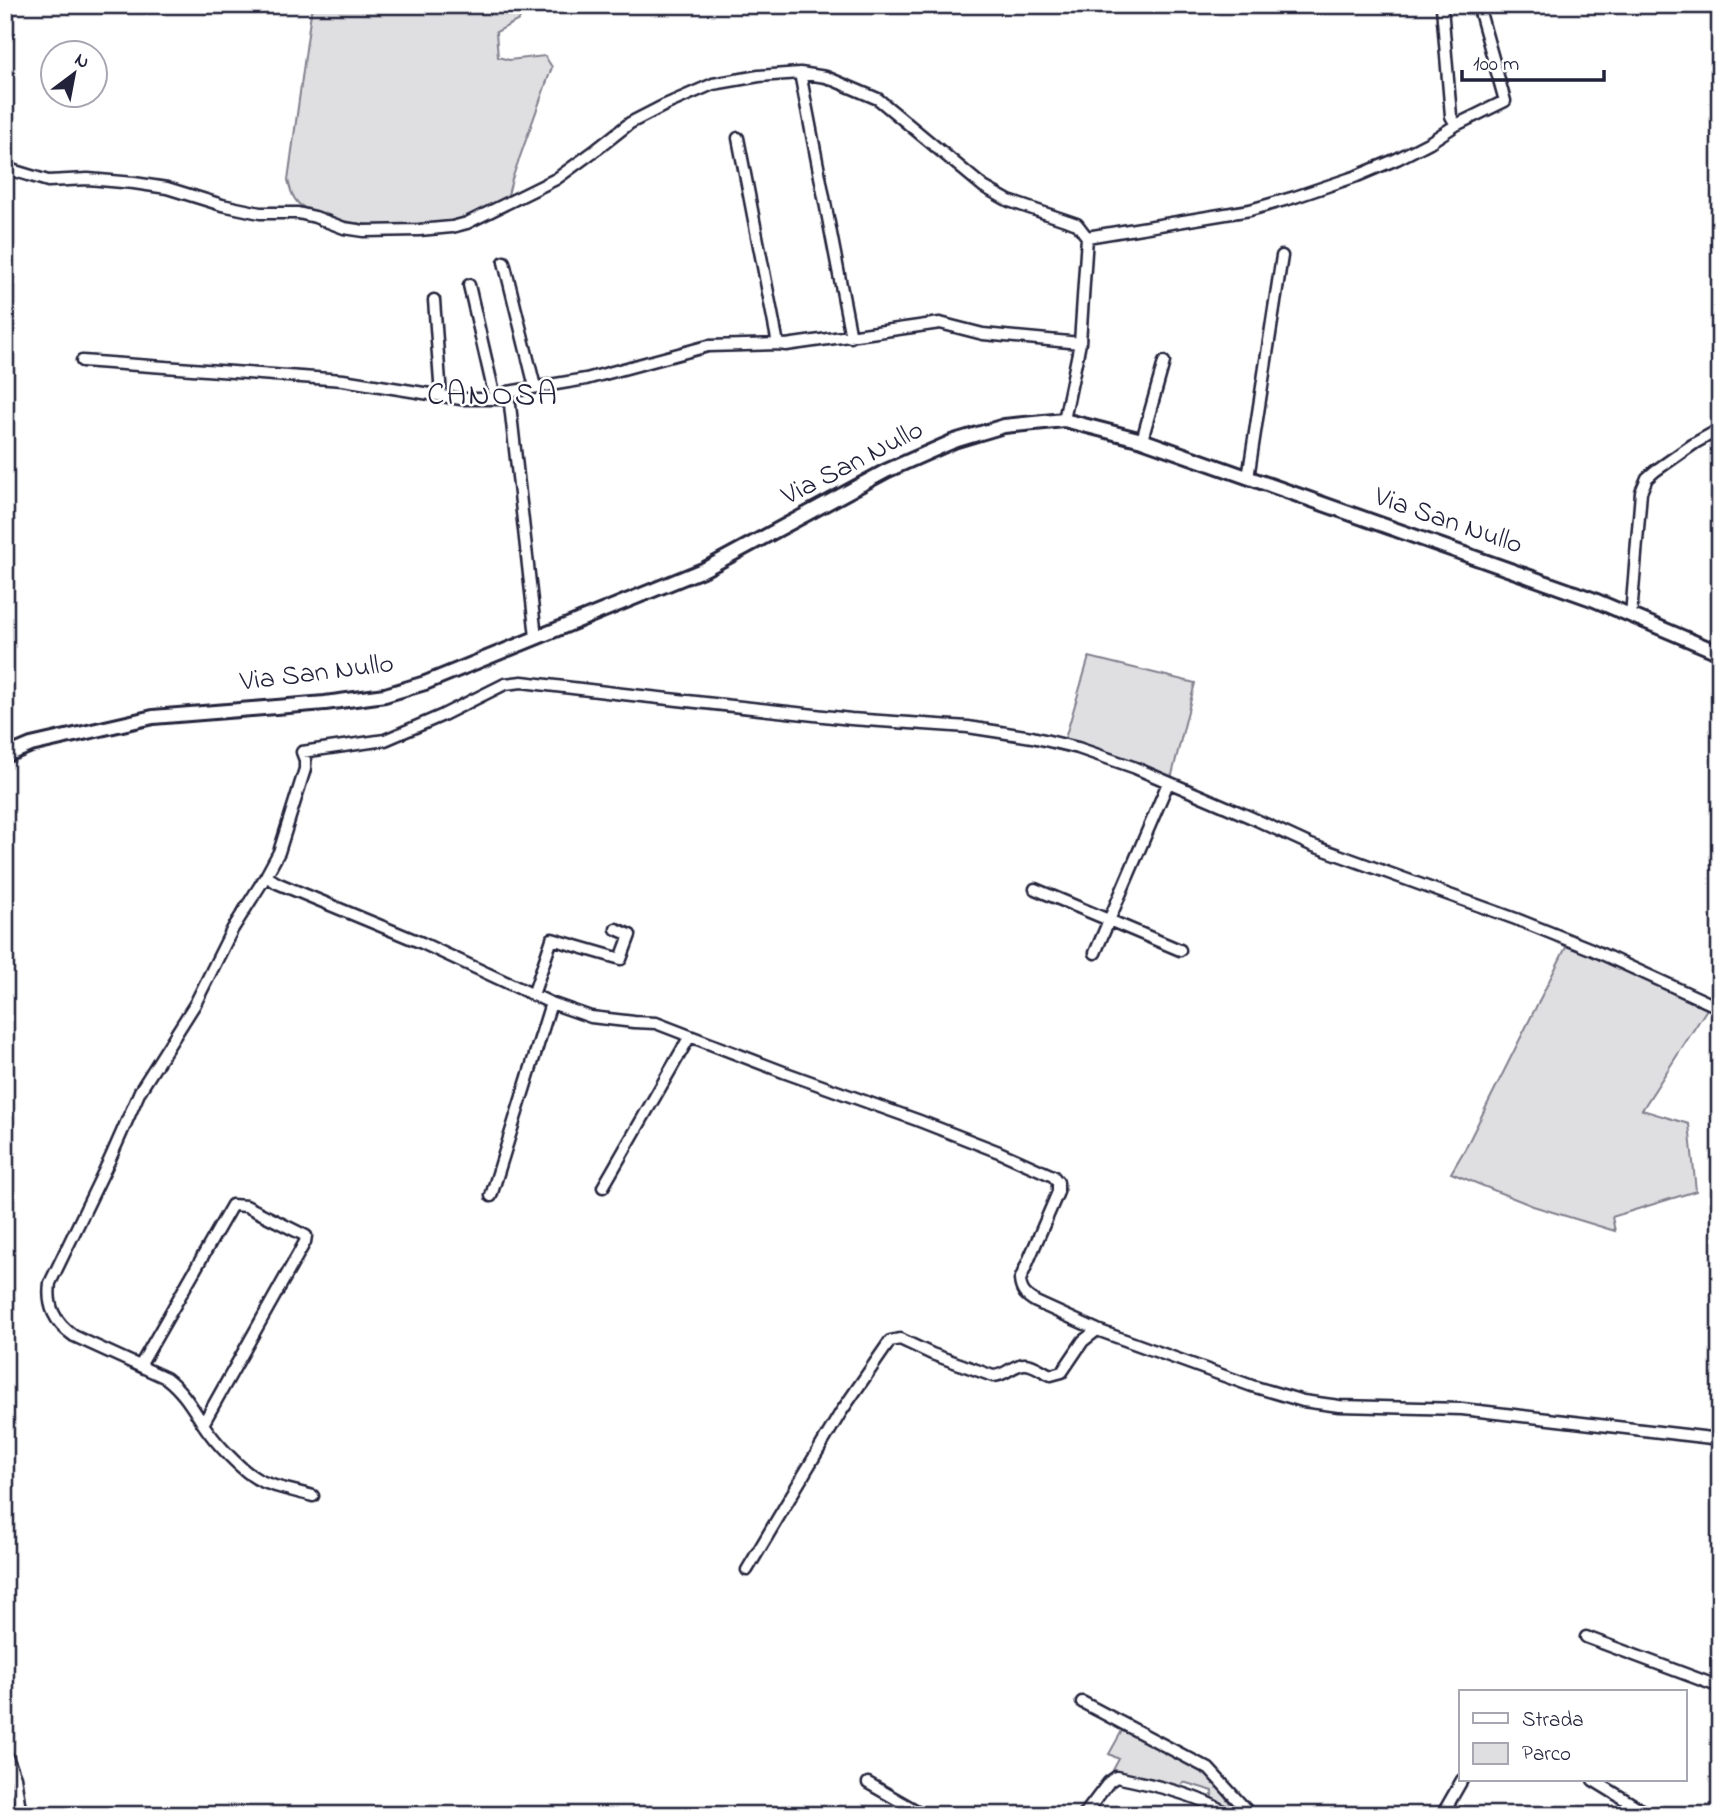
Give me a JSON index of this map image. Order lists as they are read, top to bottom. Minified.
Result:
{"streets":{"street":["Via San Nullo"]},"districts":["CANOSA"],"legend":["Strada","Parco"],"scale_bar":"100 m","north":"top right"}
